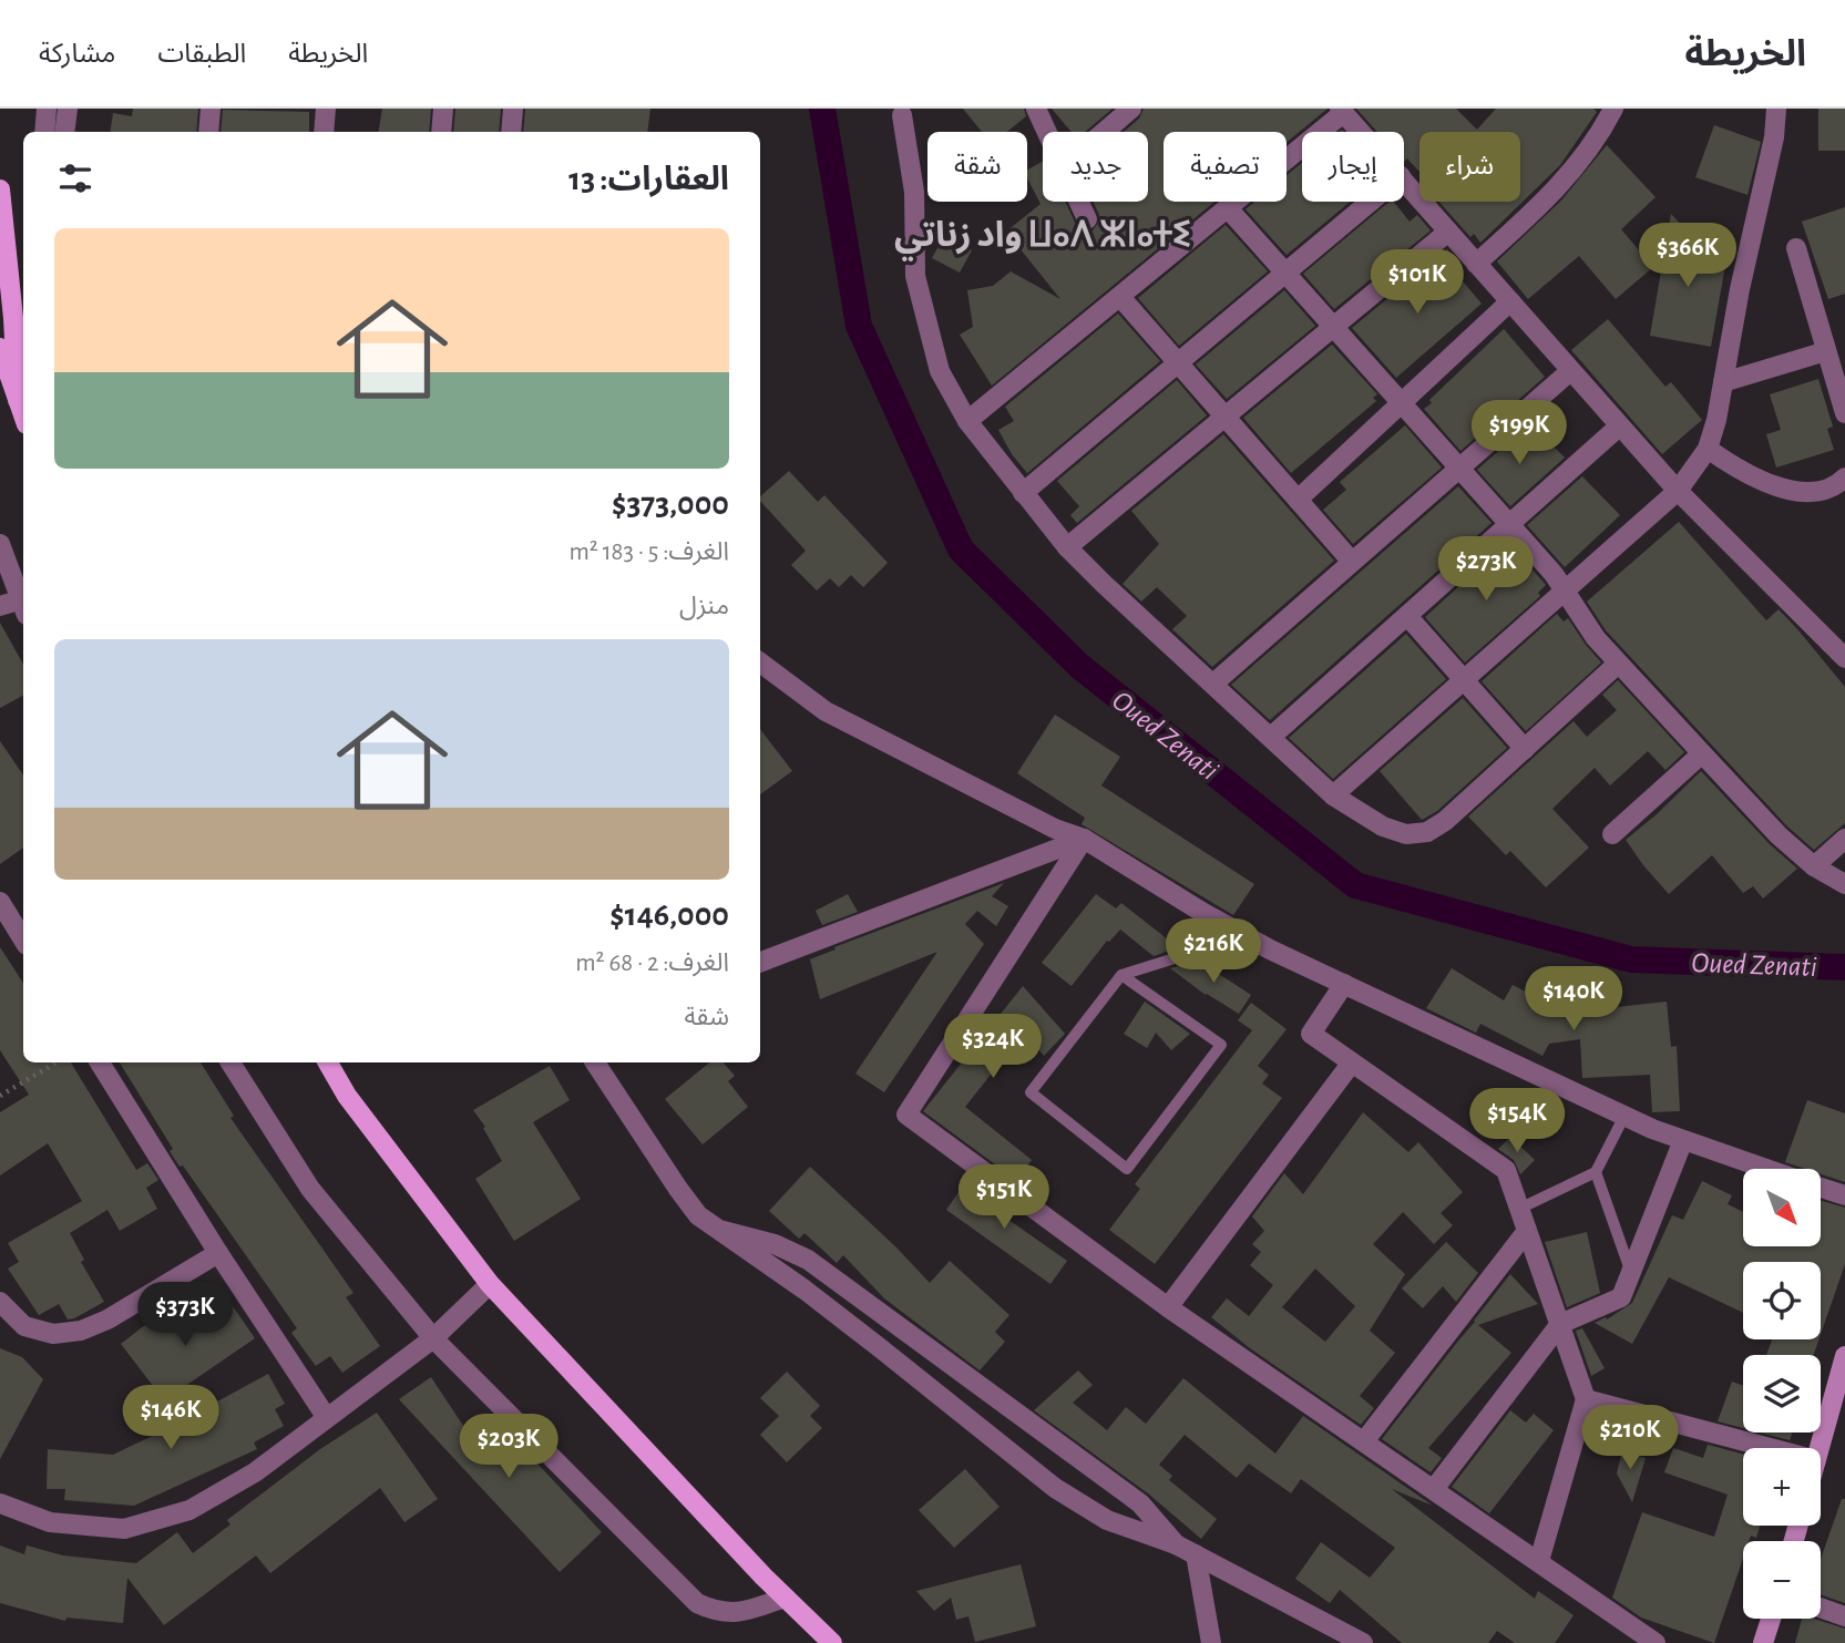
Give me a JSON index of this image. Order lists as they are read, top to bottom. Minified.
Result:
{"districts":["واد زناتي ⵡⴰⴷ ⵣⵏⴰⵜⵉ"],"water":["Oued Zenati"],"north":"bottom right","page":{"header":"الخريطة","nav":["الخريطة","الطبقات","مشاركة"],"chip":["شراء","إيجار","تصفية","جديد","شقة"],"heading":"العقارات: 13","price":["$366K","$101K","$199K","$273K","$216K","$140K","$324K","$154K","$151K","$373K","$146K","$210K","$203K"],"list":[{"name":"$373,000","note":"الغرف: 5 · 183 m² · منزل"},{"name":"$146,000","note":"الغرف: 2 · 68 m² · شقة"}],"map_buttons":["+","−"]}}
